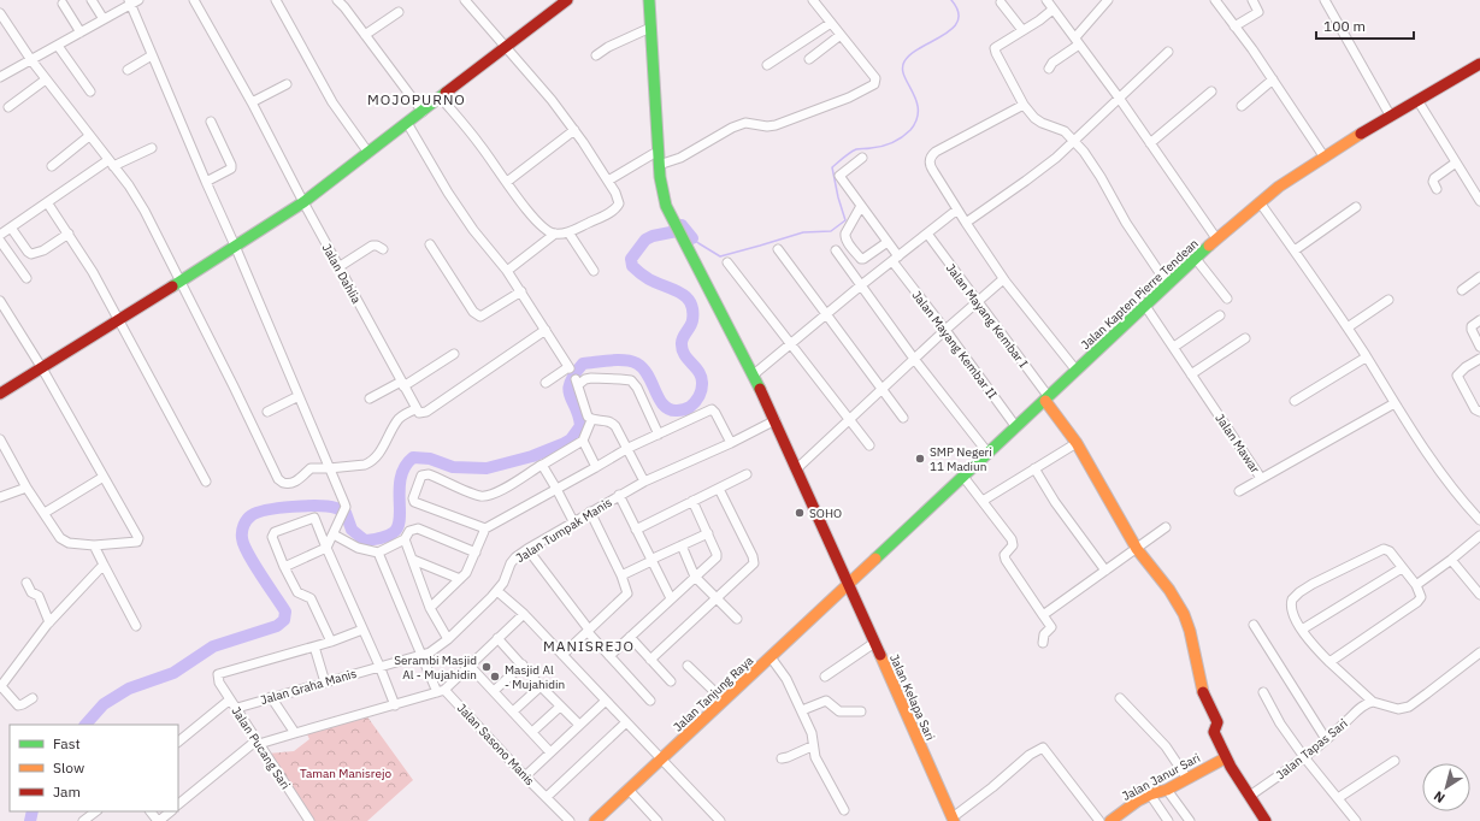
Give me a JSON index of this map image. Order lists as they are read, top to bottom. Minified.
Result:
{"streets":{"main road":["Jalan Kapten Pierre Tendean","Jalan Tanjung Raya","Jalan Kelapa Sari","Jalan Janur Sari"],"street":["Jalan Dahlia","Jalan Mayang Kembar I","Jalan Mayang Kembar II","Jalan Mawar","Jalan Tumpak Manis","Jalan Graha Manis","Jalan Sasono Manis","Jalan Pucang Sari","Jalan Tapas Sari"]},"crossings":[["Jalan Kapten Pierre Tendean","Jalan Mayang Kembar I"],["Jalan Kapten Pierre Tendean","Jalan Mayang Kembar II"],["Jalan Kapten Pierre Tendean","Jalan Mawar"],["Jalan Kapten Pierre Tendean","Jalan Tanjung Raya"],["Jalan Kapten Pierre Tendean","Jalan Kelapa Sari"],["Jalan Tumpak Manis","Jalan Graha Manis"],["Jalan Tumpak Manis","Jalan Kelapa Sari"],["Jalan Graha Manis","Jalan Pucang Sari"],["Jalan Tanjung Raya","Jalan Kelapa Sari"]],"districts":["MOJOPURNO","MANISREJO"],"parks":["Taman Manisrejo"],"places":["SMP Negeri 11 Madiun","SOHO","Serambi Masjid Al - Mujahidin","Masjid Al - Mujahidin"],"legend":["Fast","Slow","Jam"],"scale_bar":"100 m","north":"bottom left"}
